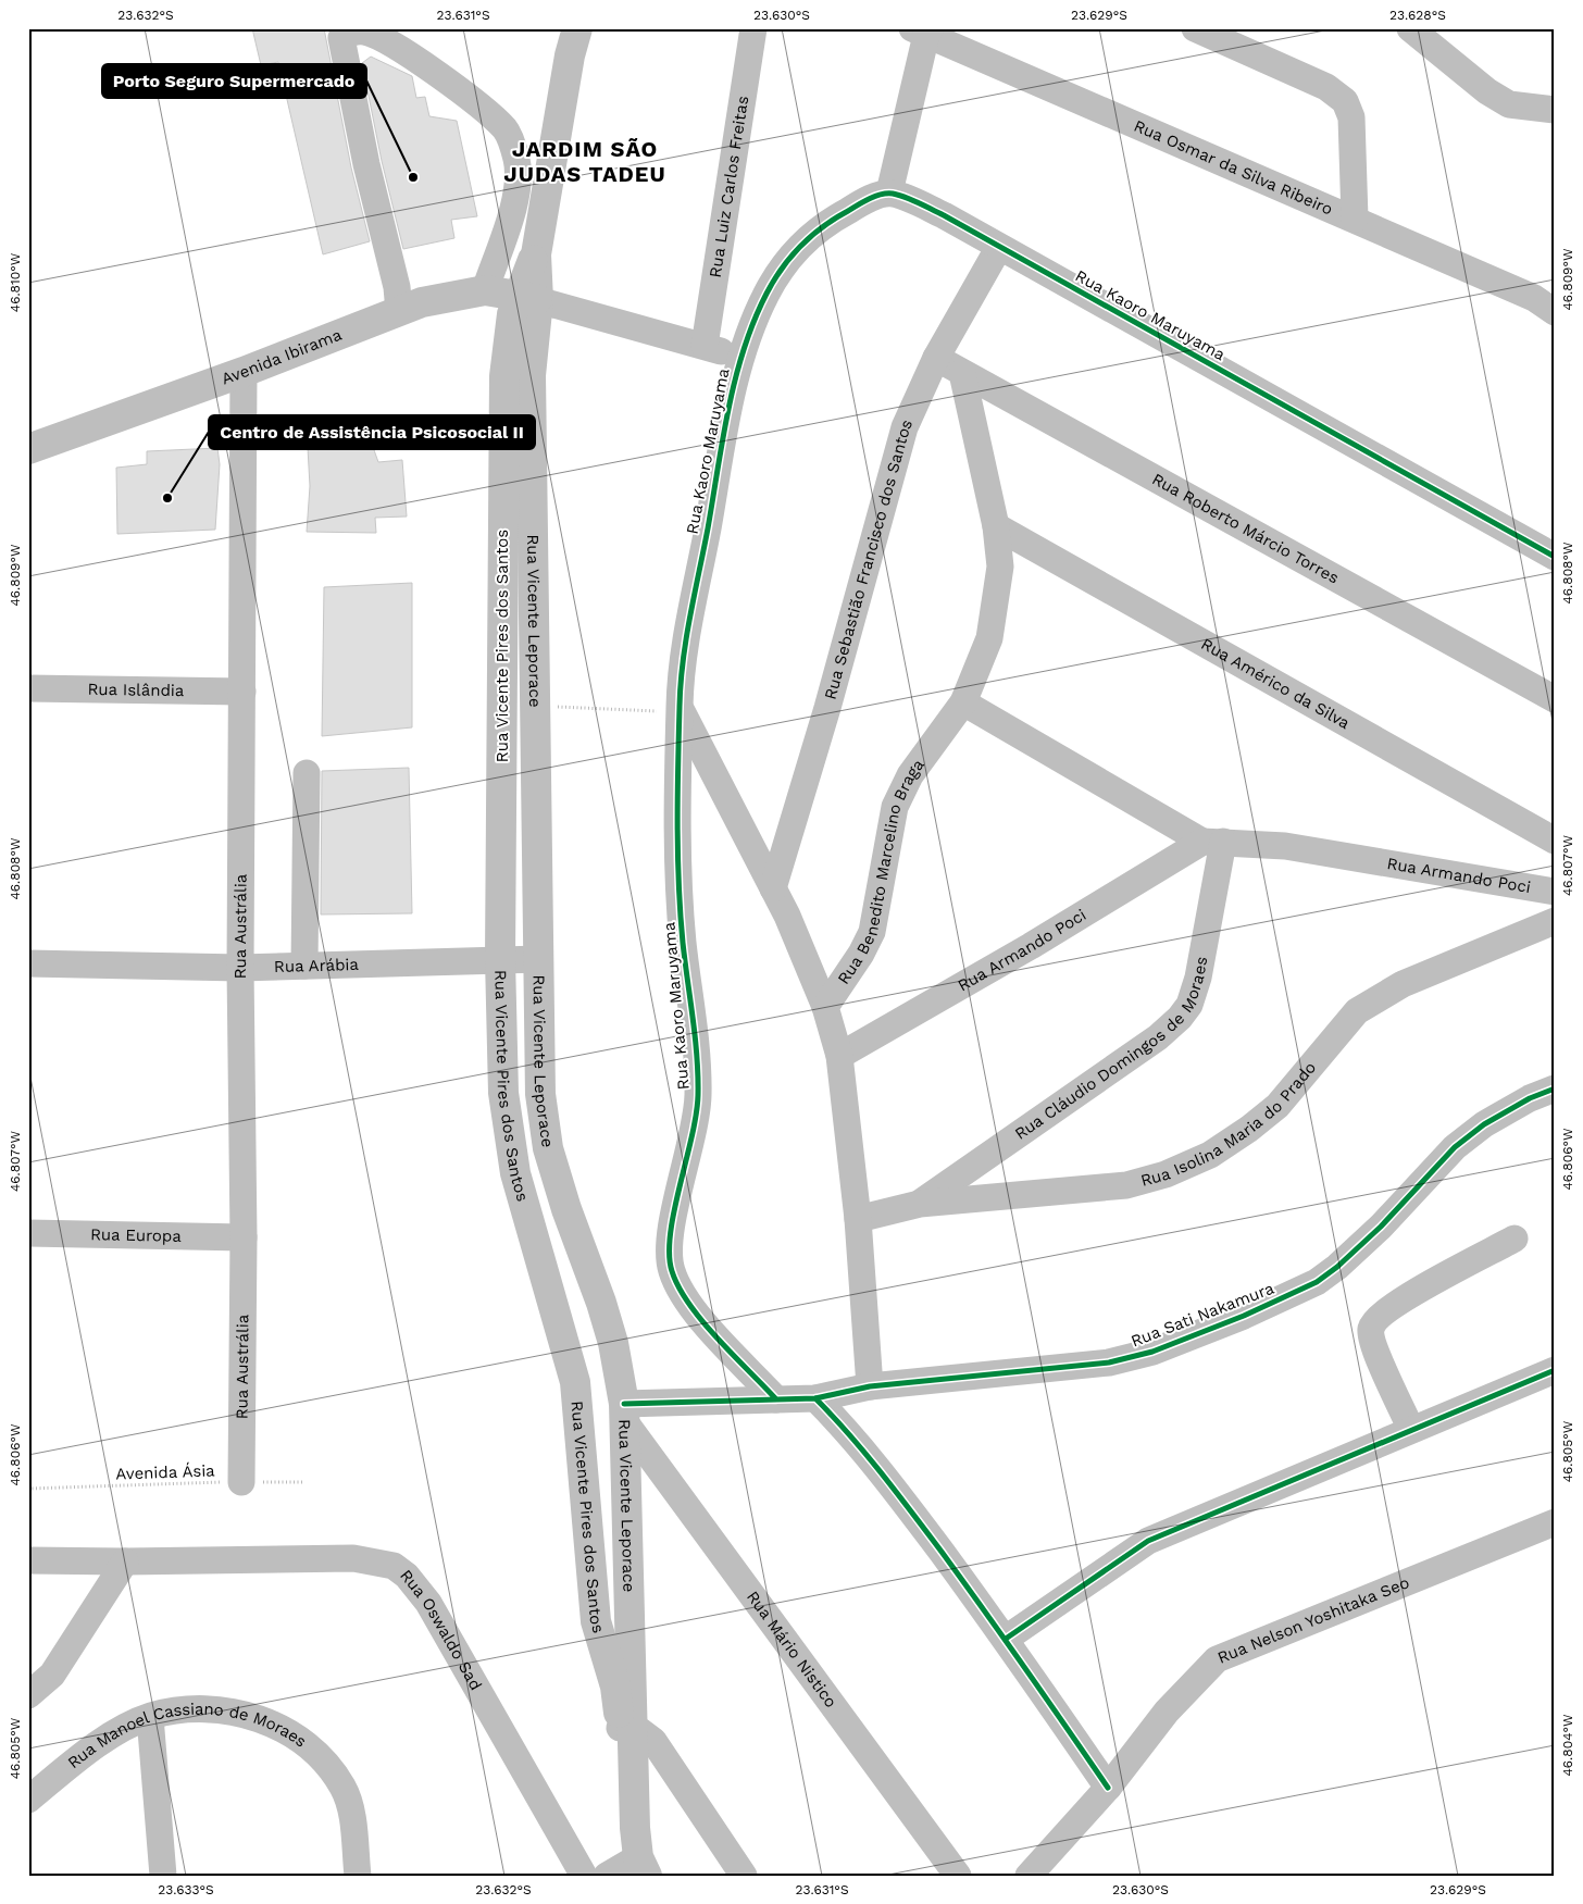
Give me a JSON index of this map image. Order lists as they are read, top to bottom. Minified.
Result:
{"streets":{"main road":["Avenida Ibirama","Rua Vicente Leporace","Rua Vicente Pires dos Santos"],"street":["Rua Osmar da Silva Ribeiro","Rua Luiz Carlos Freitas","Rua Kaoro Maruyama","Rua Roberto Márcio Torres","Rua Sebastião Francisco dos Santos","Rua Américo da Silva","Rua Islândia","Rua Benedito Marcelino Braga","Rua Armando Poci","Rua Austrália","Rua Arábia","Rua Cláudio Domingos de Moraes","Rua Isolina Maria do Prado","Rua Europa","Rua Sati Nakamura","Rua Nelson Yoshitaka Seo","Rua Oswaldo Sad","Rua Mário Nistico","Rua Manoel Cassiano de Moraes"],"path":["Avenida Ásia"]},"crossings":[["Rua Kaoro Maruyama","Rua Sebastião Francisco dos Santos"],["Rua Kaoro Maruyama","Rua Sati Nakamura"],["Avenida Ibirama","Rua Vicente Leporace"],["Avenida Ibirama","Rua Vicente Pires dos Santos"],["Avenida Ibirama","Rua Austrália"],["Rua Roberto Márcio Torres","Rua Sebastião Francisco dos Santos"],["Rua Roberto Márcio Torres","Rua Benedito Marcelino Braga"],["Rua Vicente Leporace","Rua Vicente Pires dos Santos"],["Rua Vicente Leporace","Rua Arábia"],["Rua Vicente Leporace","Rua Sati Nakamura"],["Rua Vicente Leporace","Rua Mário Nistico"],["Rua Vicente Pires dos Santos","Rua Arábia"],["Rua Américo da Silva","Rua Benedito Marcelino Braga"],["Rua Islândia","Rua Austrália"],["Rua Benedito Marcelino Braga","Rua Armando Poci"],["Rua Armando Poci","Rua Cláudio Domingos de Moraes"],["Rua Austrália","Rua Arábia"],["Rua Austrália","Rua Europa"],["Rua Austrália","Avenida Ásia"],["Rua Cláudio Domingos de Moraes","Rua Isolina Maria do Prado"],["Rua Sati Nakamura","Rua Mário Nistico"]],"districts":["JARDIM SÃO JUDAS TADEU"],"places":["Porto Seguro Supermercado","Centro de Assistência Psicosocial II"],"coordinates":["23.632°S","23.631°S","23.630°S","23.629°S","23.628°S","46.809°W","46.810°W","46.808°W","46.807°W","46.806°W","46.805°W","46.804°W","23.633°S"]}
